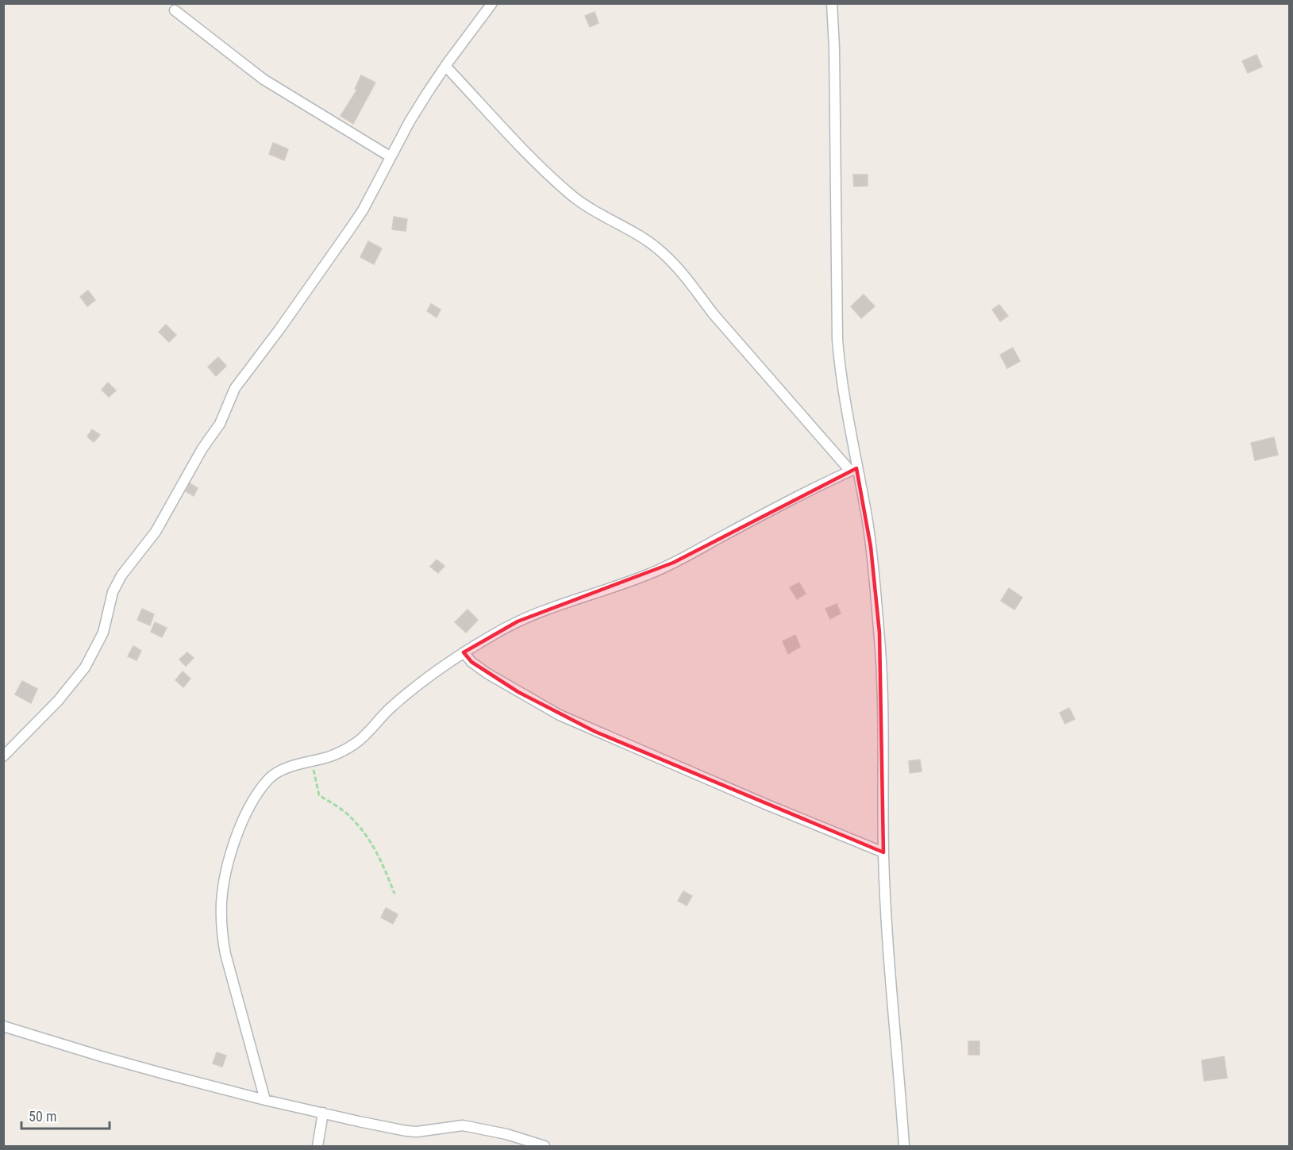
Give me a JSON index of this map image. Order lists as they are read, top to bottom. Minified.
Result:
{"scale_bar":"50 m"}
